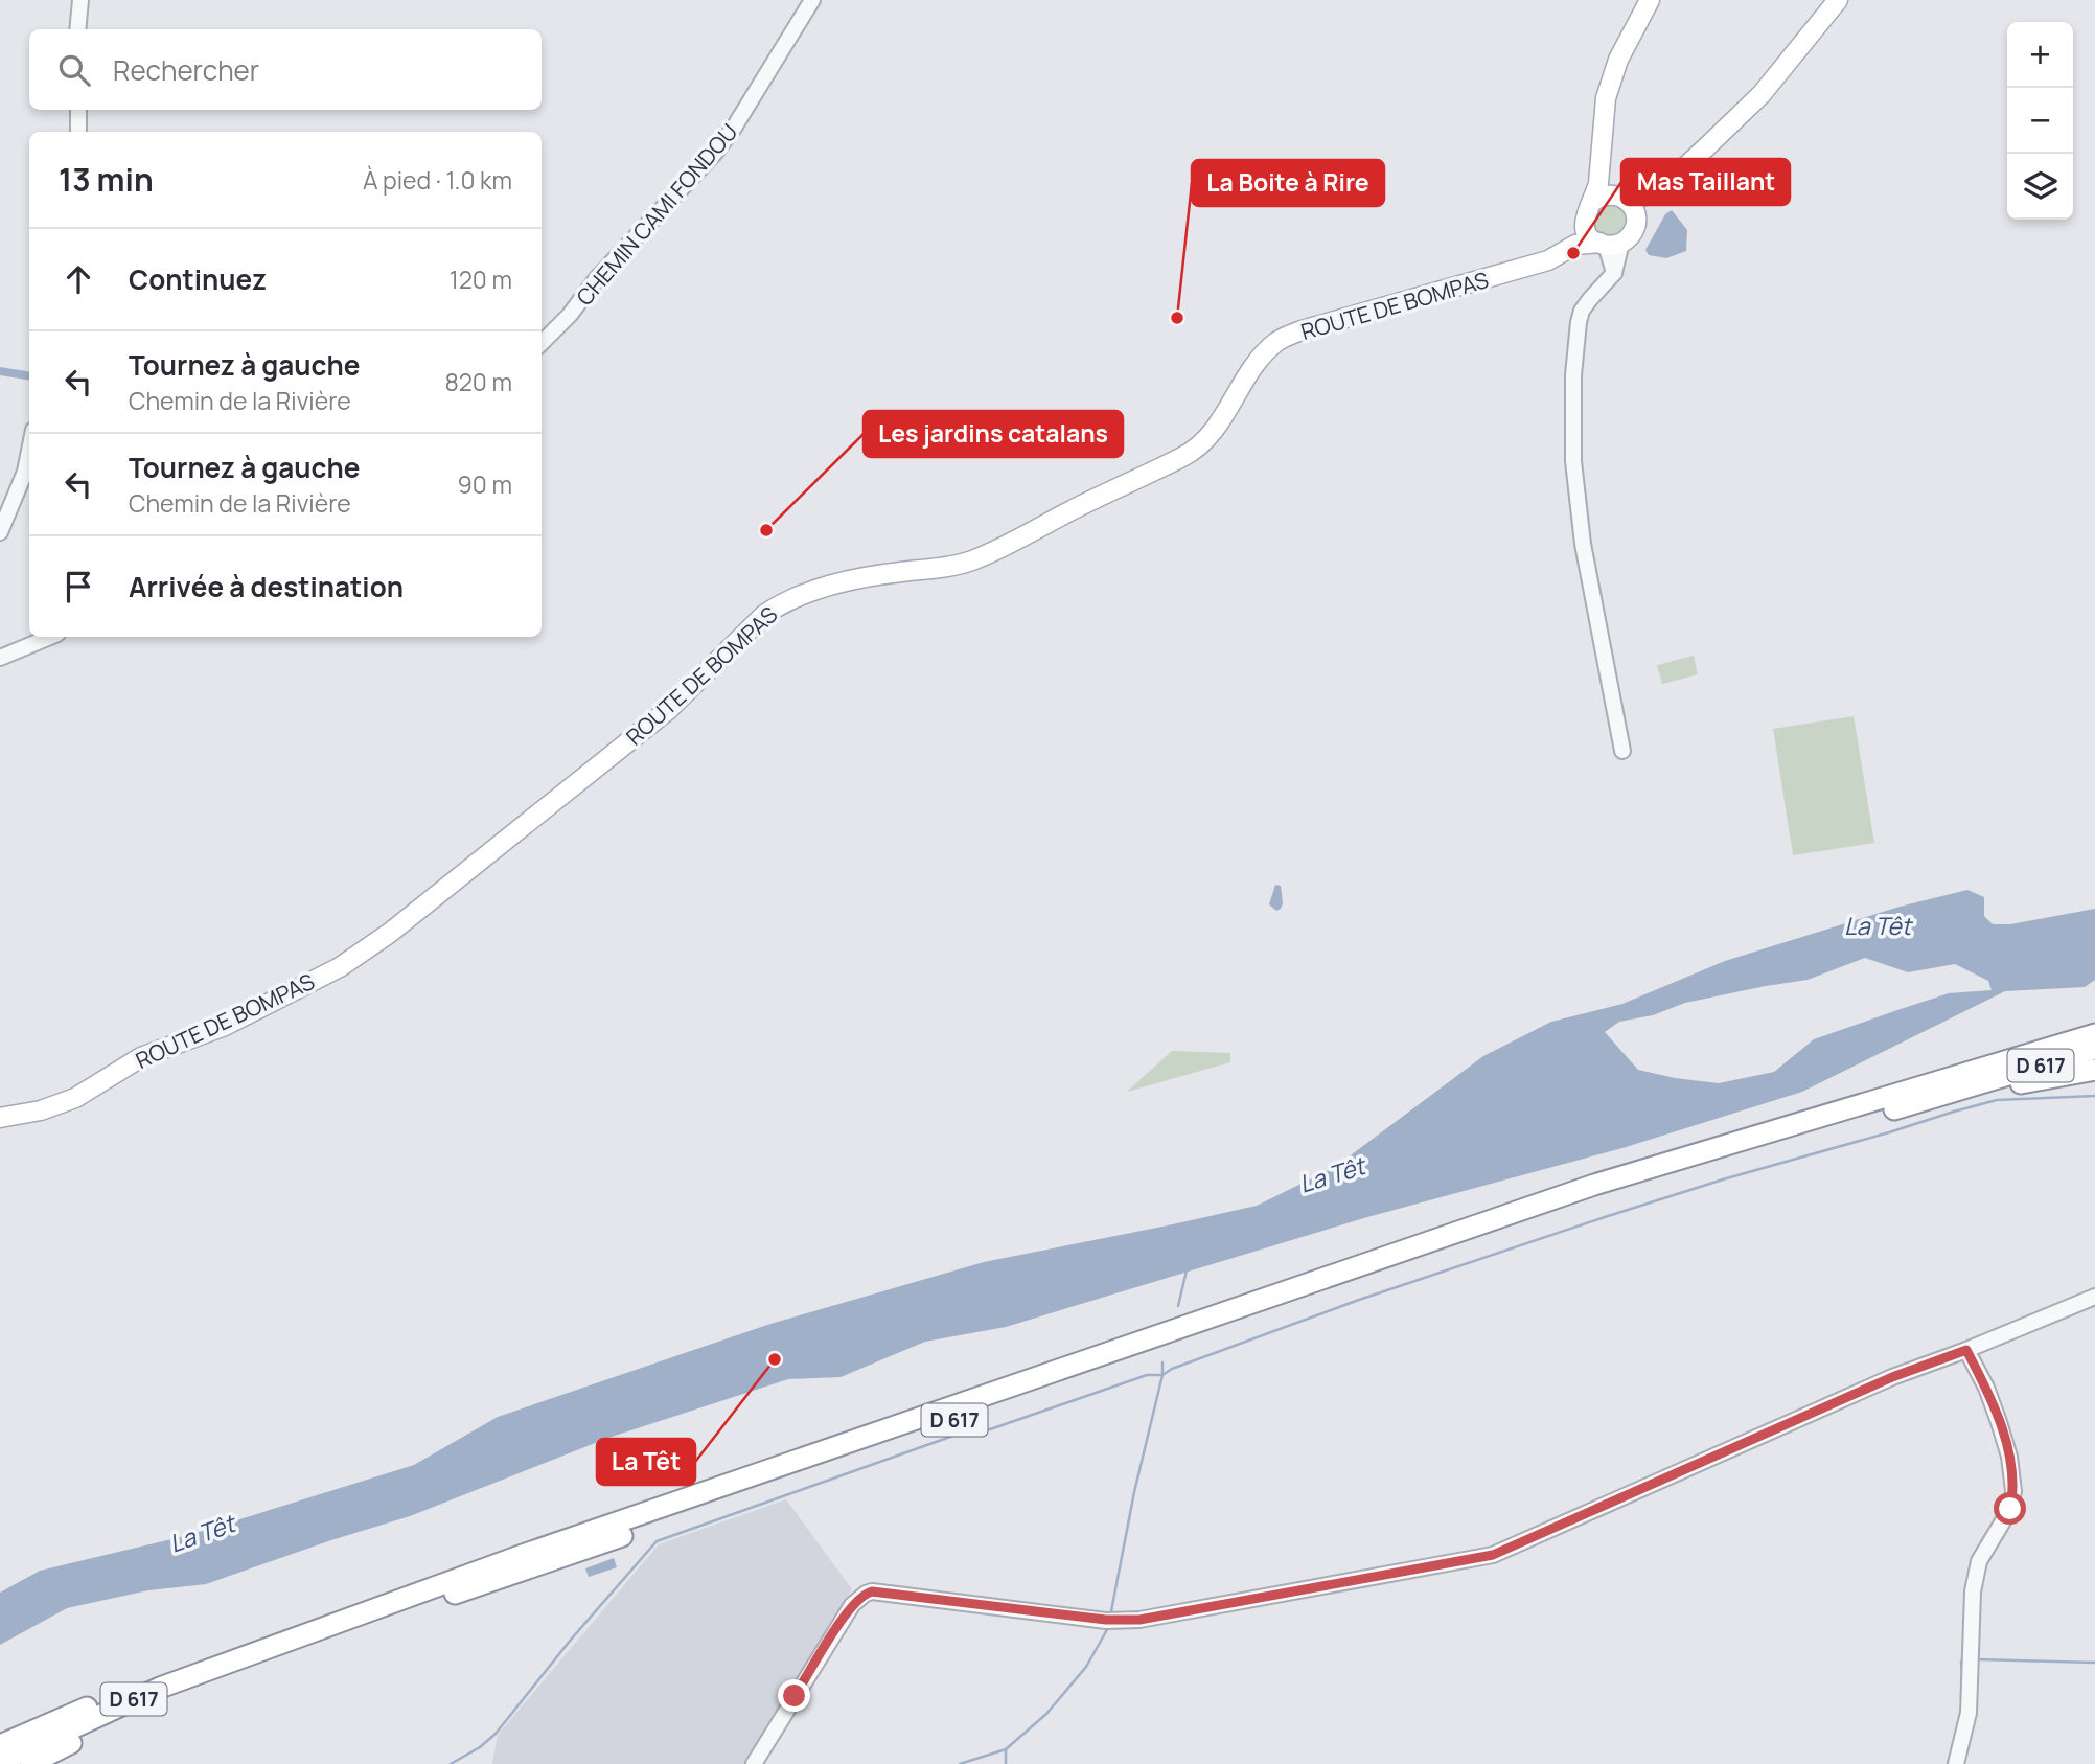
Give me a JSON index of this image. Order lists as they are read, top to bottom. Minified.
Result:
{"streets":{"highway":["D 617"],"main road":["ROUTE DE BOMPAS"],"street":["CHEMIN CAMI FONDOU"]},"water":["La Têt"],"places":["Mas Taillant","La Boite à Rire","Les jardins catalans","La Têt"],"page":{"map_buttons":["+","−"],"search":"Rechercher","heading":["13 min","À pied · 1.0 km"],"list":[["Continuez","120 m"],["Tournez à gauche","Chemin de la Rivière","820 m"],["Tournez à gauche","Chemin de la Rivière","90 m"],"Arrivée à destination"]}}
